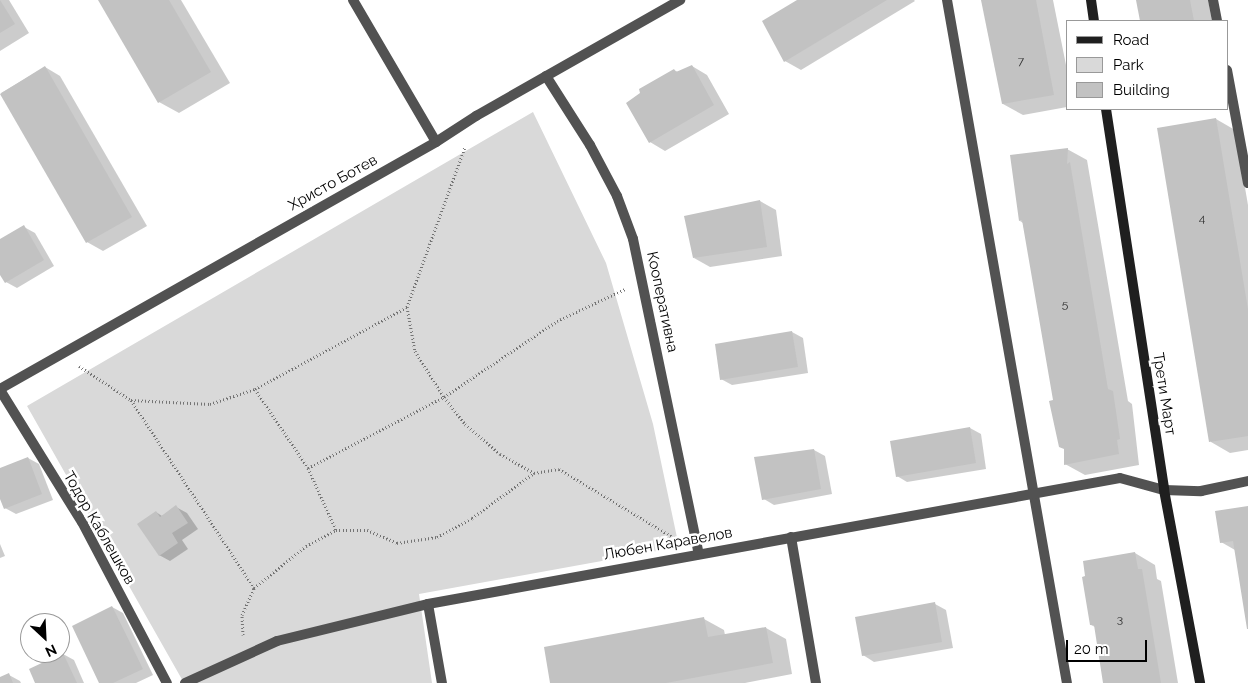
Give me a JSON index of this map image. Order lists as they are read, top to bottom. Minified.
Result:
{"streets":{"street":["Христо Ботев","Кооперативна","Трети Март","Тодор Каблешков","Любен Каравелов"]},"crossings":[["Христо Ботев","Кооперативна"],["Христо Ботев","Тодор Каблешков"],["Кооперативна","Любен Каравелов"],["Трети Март","Любен Каравелов"]],"house_numbers":["7","4","5","3"],"legend":["Road","Park","Building"],"scale_bar":"20 m","north":"bottom right"}
